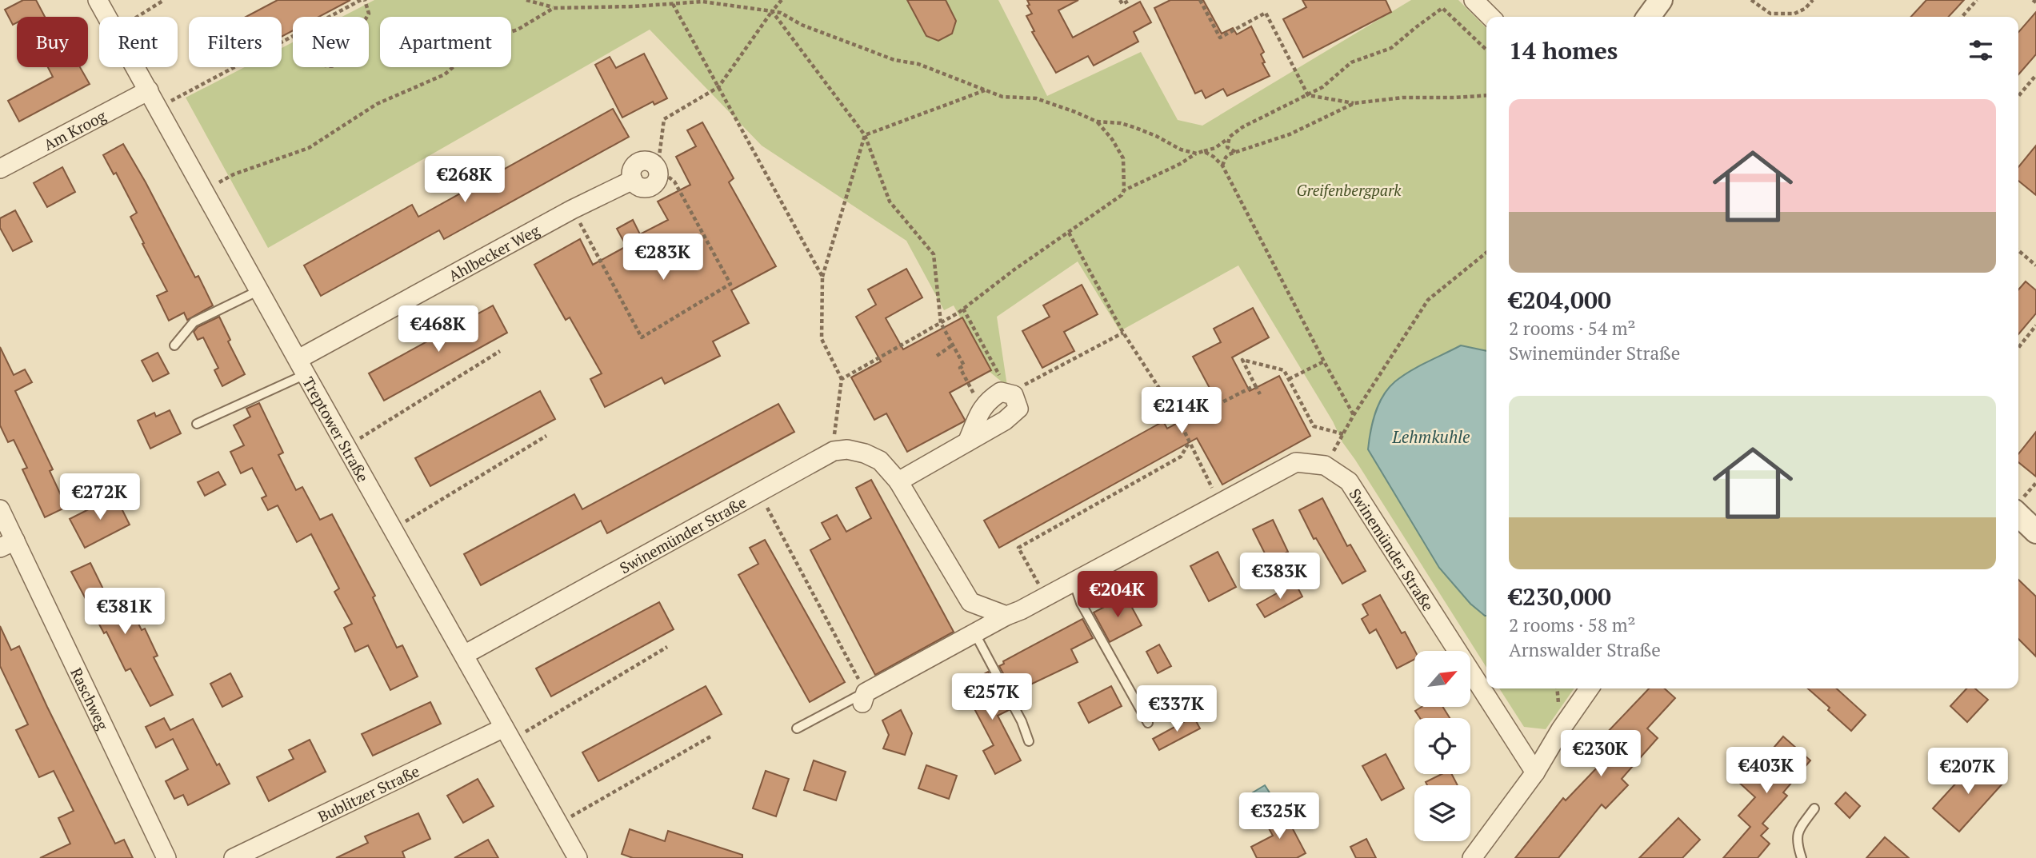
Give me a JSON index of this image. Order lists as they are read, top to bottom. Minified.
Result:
{"streets":{"street":["Am Kroog","Ahlbecker Weg","Treptower Straße","Swinemünder Straße","Raschweg","Bublitzer Straße"]},"crossings":[["Am Kroog","Treptower Straße"],["Ahlbecker Weg","Treptower Straße"],["Treptower Straße","Swinemünder Straße"],["Treptower Straße","Bublitzer Straße"]],"water":["Lehmkuhle"],"parks":["Greifenbergpark"],"north":"top right","page":{"chip":["Buy","Rent","Filters","New","Apartment"],"heading":"14 homes","list":[{"name":"€204,000","note":"2 rooms · 54 m² · Swinemünder Straße"},{"name":"€230,000","note":"2 rooms · 58 m² · Arnswalder Straße"}],"price":["€268K","€283K","€468K","€214K","€272K","€383K","€204K","€381K","€257K","€337K","€230K","€403K","€207K","€325K"]}}
